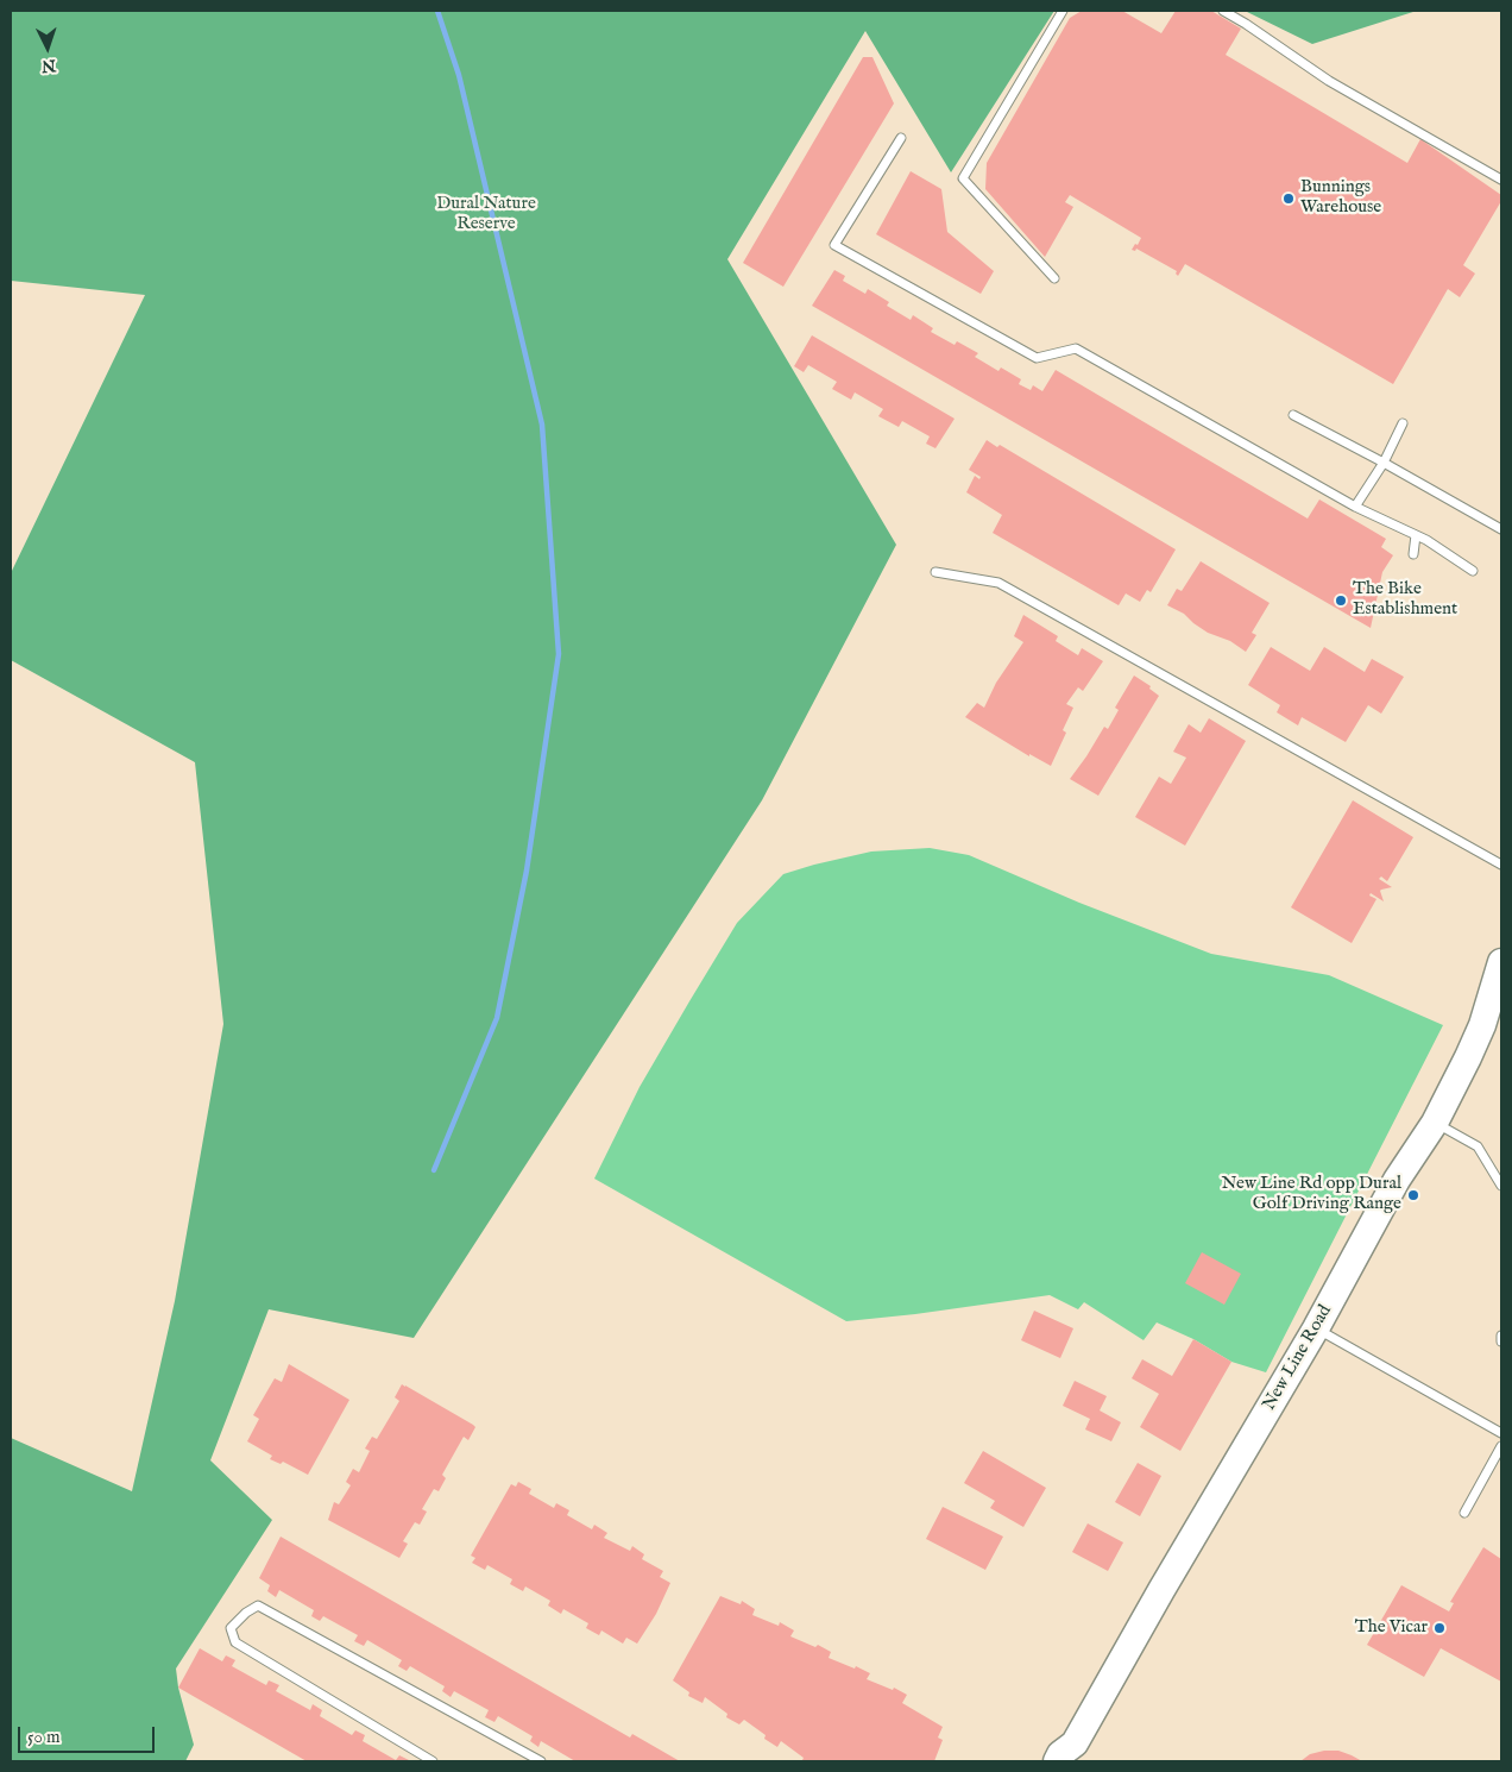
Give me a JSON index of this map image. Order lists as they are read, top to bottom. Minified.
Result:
{"streets":{"main road":["New Line Road"]},"parks":["Dural Nature Reserve"],"places":["Bunnings Warehouse","The Bike Establishment","New Line Rd opp Dural Golf Driving Range","The Vicar"],"scale_bar":"50 m","north":"bottom"}
